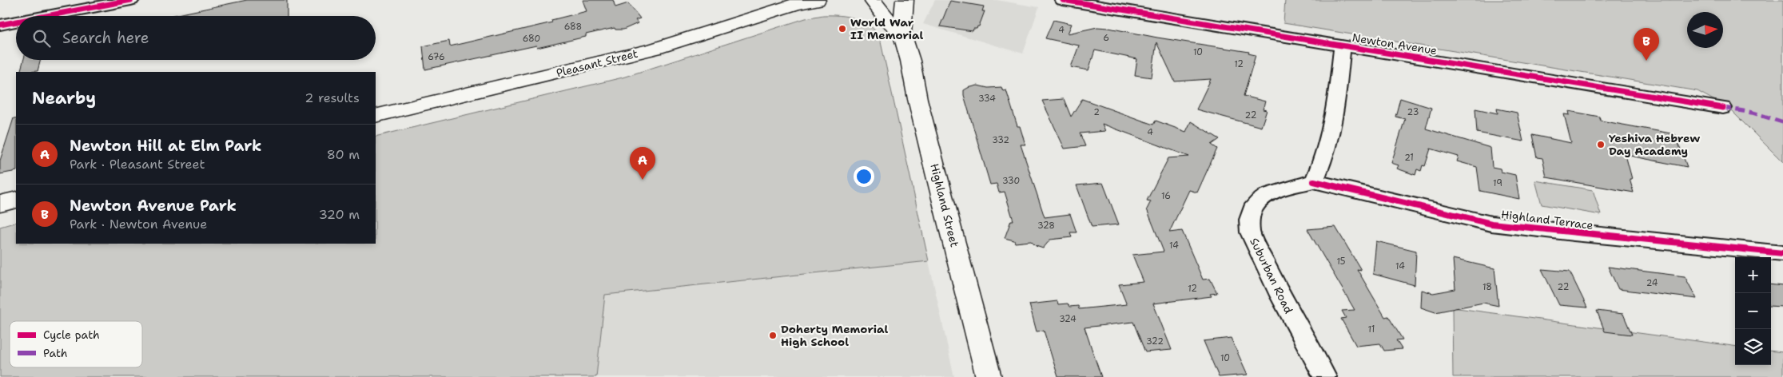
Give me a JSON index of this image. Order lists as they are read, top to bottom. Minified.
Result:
{"streets":{"main road":["Pleasant Street","Highland Street"],"street":["Newton Avenue","Highland Terrace","Suburban Road"]},"crossings":[["Highland Terrace","Suburban Road"]],"places":["World War II Memorial","Yeshiva Hebrew Day Academy","Doherty Memorial High School"],"house_numbers":["688","4","6","680","10","676","12","334","2","23","22","4","332","21","330","19","16","328","14","15","14","24","18","22","12","324","11","322","10"],"legend":["Cycle path","Path"],"north":"right","page":{"search":"Search here","pins":["B","A"],"heading":["Nearby","2 results"],"list":[{"mark":"A","name":"Newton Hill at Elm Park","note":"Park · Pleasant Street","value":"80 m"},{"mark":"B","name":"Newton Avenue Park","note":"Park · Newton Avenue","value":"320 m"}],"map_buttons":["+","−"]}}
